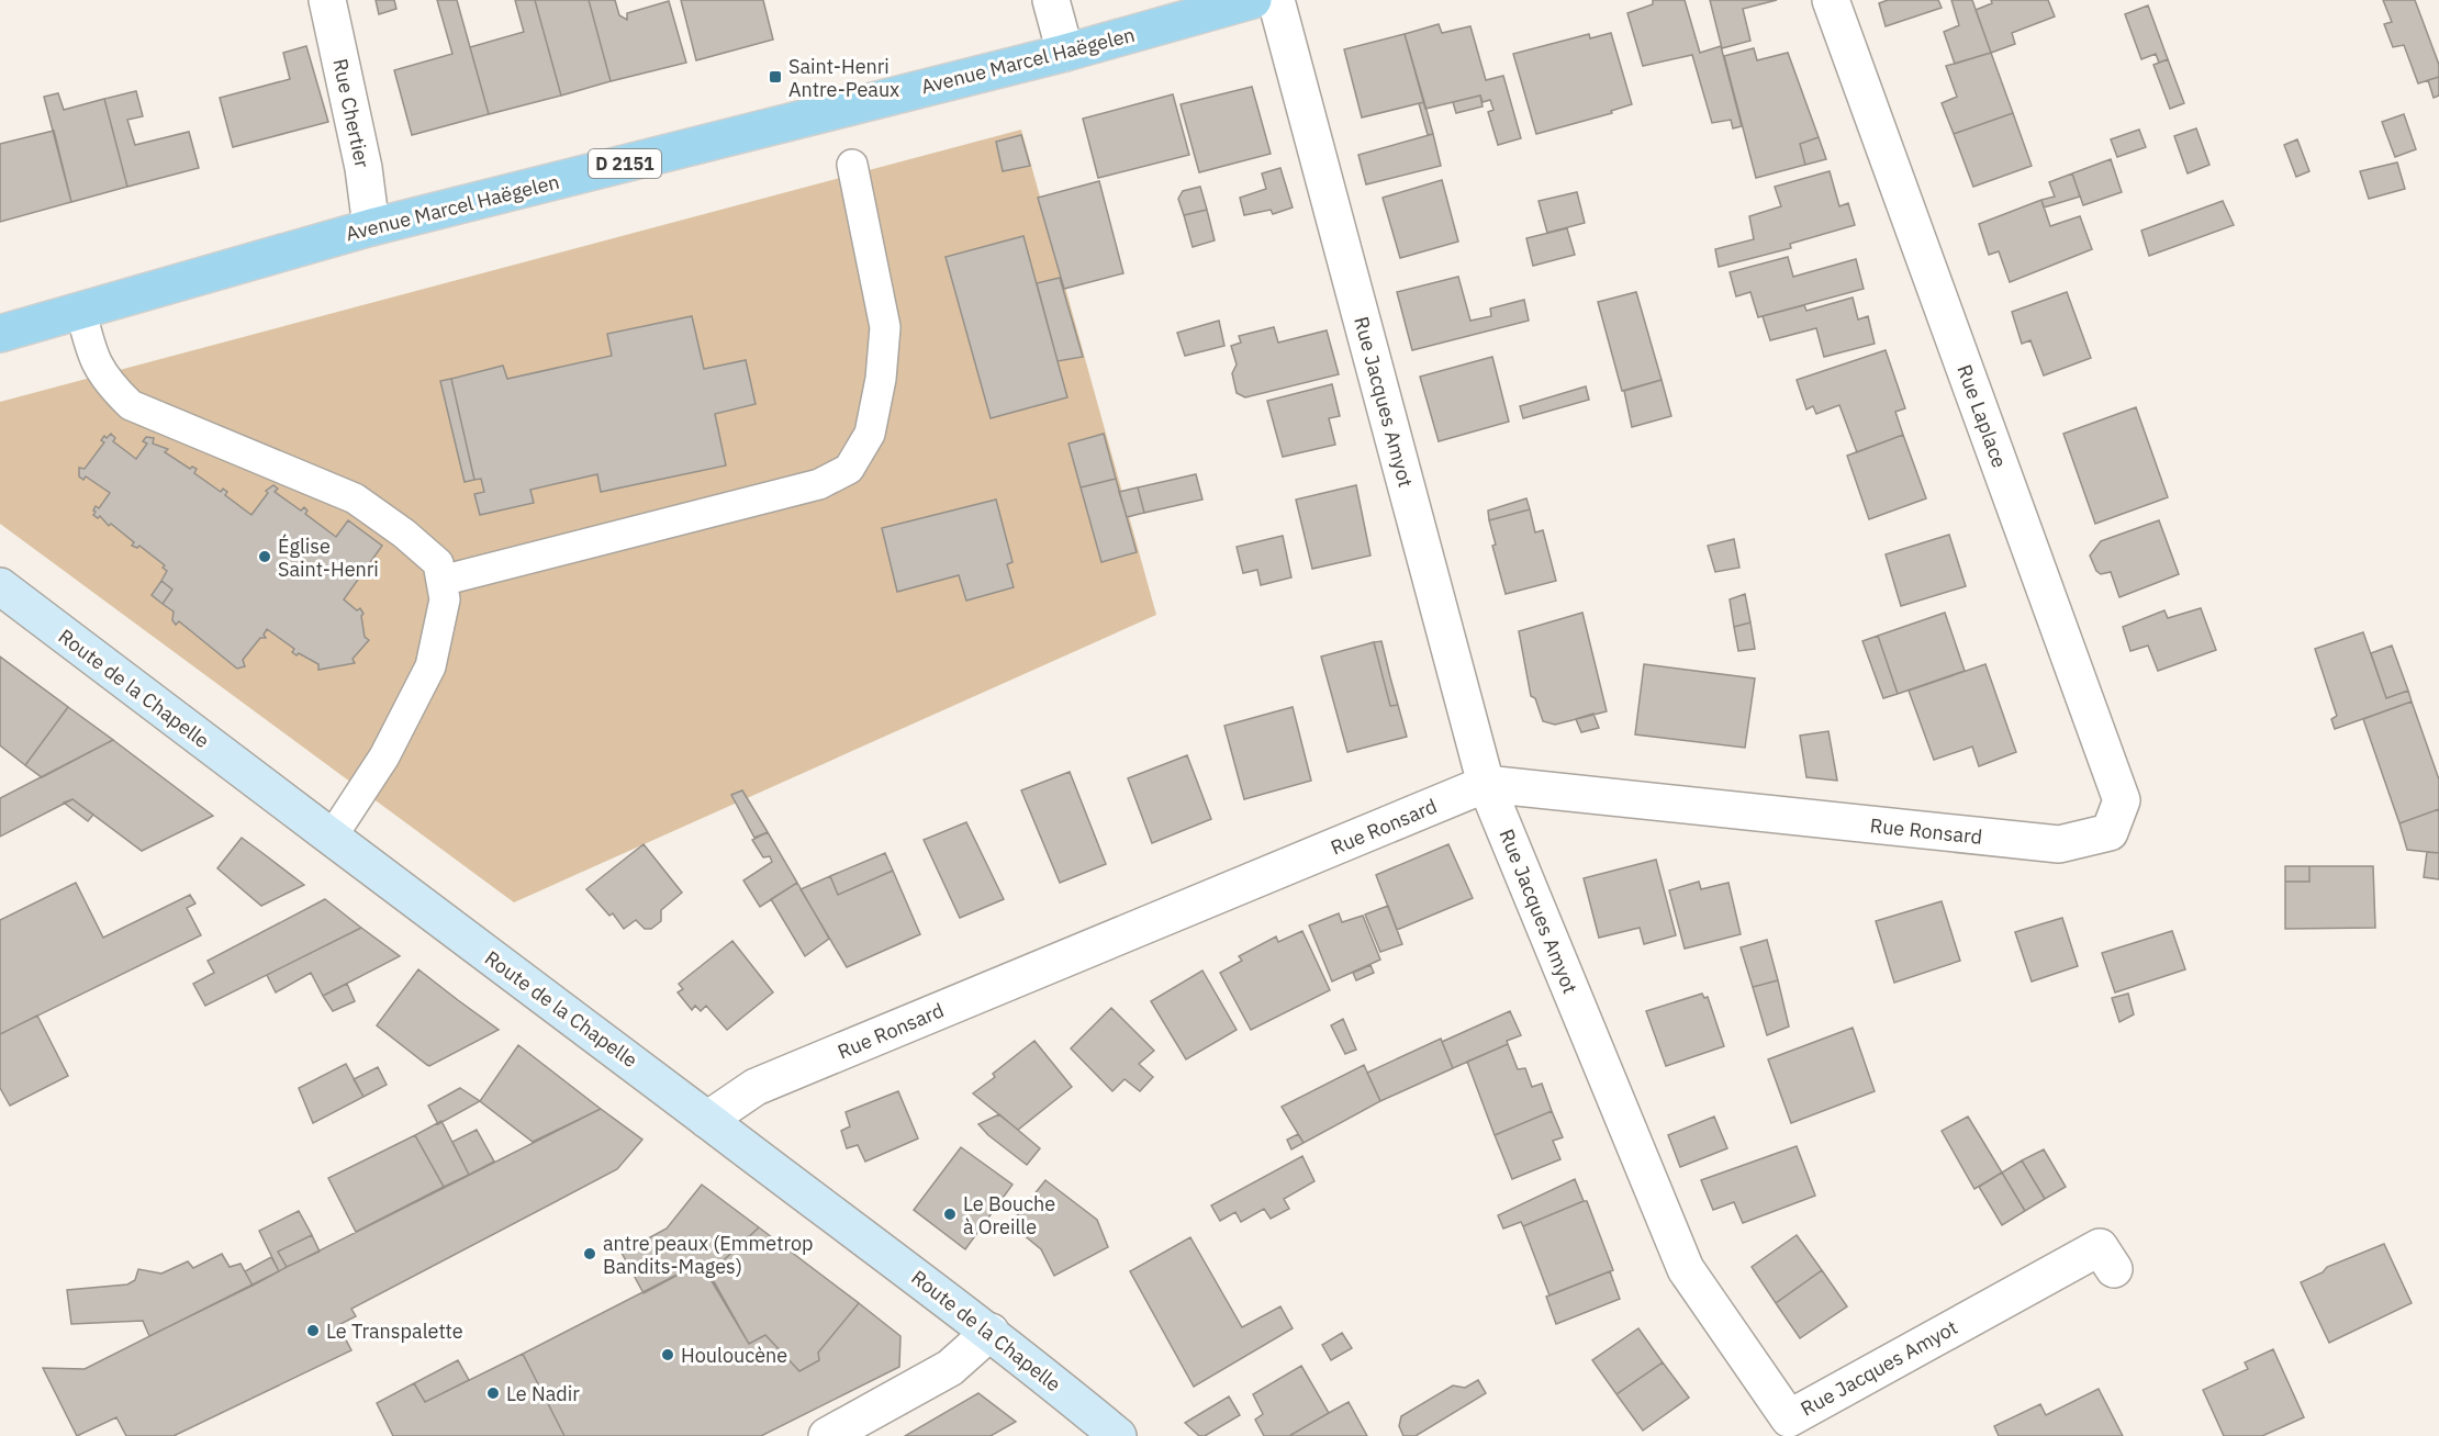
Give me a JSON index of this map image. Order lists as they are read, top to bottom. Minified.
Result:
{"streets":{"main road":["Avenue Marcel Haëgelen","D 2151","Route de la Chapelle"],"street":["Rue Chertier","Rue Jacques Amyot","Rue Laplace","Rue Ronsard"]},"crossings":[["Avenue Marcel Haëgelen","Rue Chertier"],["Rue Jacques Amyot","Rue Ronsard"],["Rue Laplace","Rue Ronsard"],["Route de la Chapelle","Rue Ronsard"]],"places":{"transit":["Saint-Henri Antre-Peaux"],"other":["Église Saint-Henri","Le Bouche à Oreille","antre peaux (Emmetrop Bandits-Mages)","Le Transpalette","Houloucène","Le Nadir"]}}
